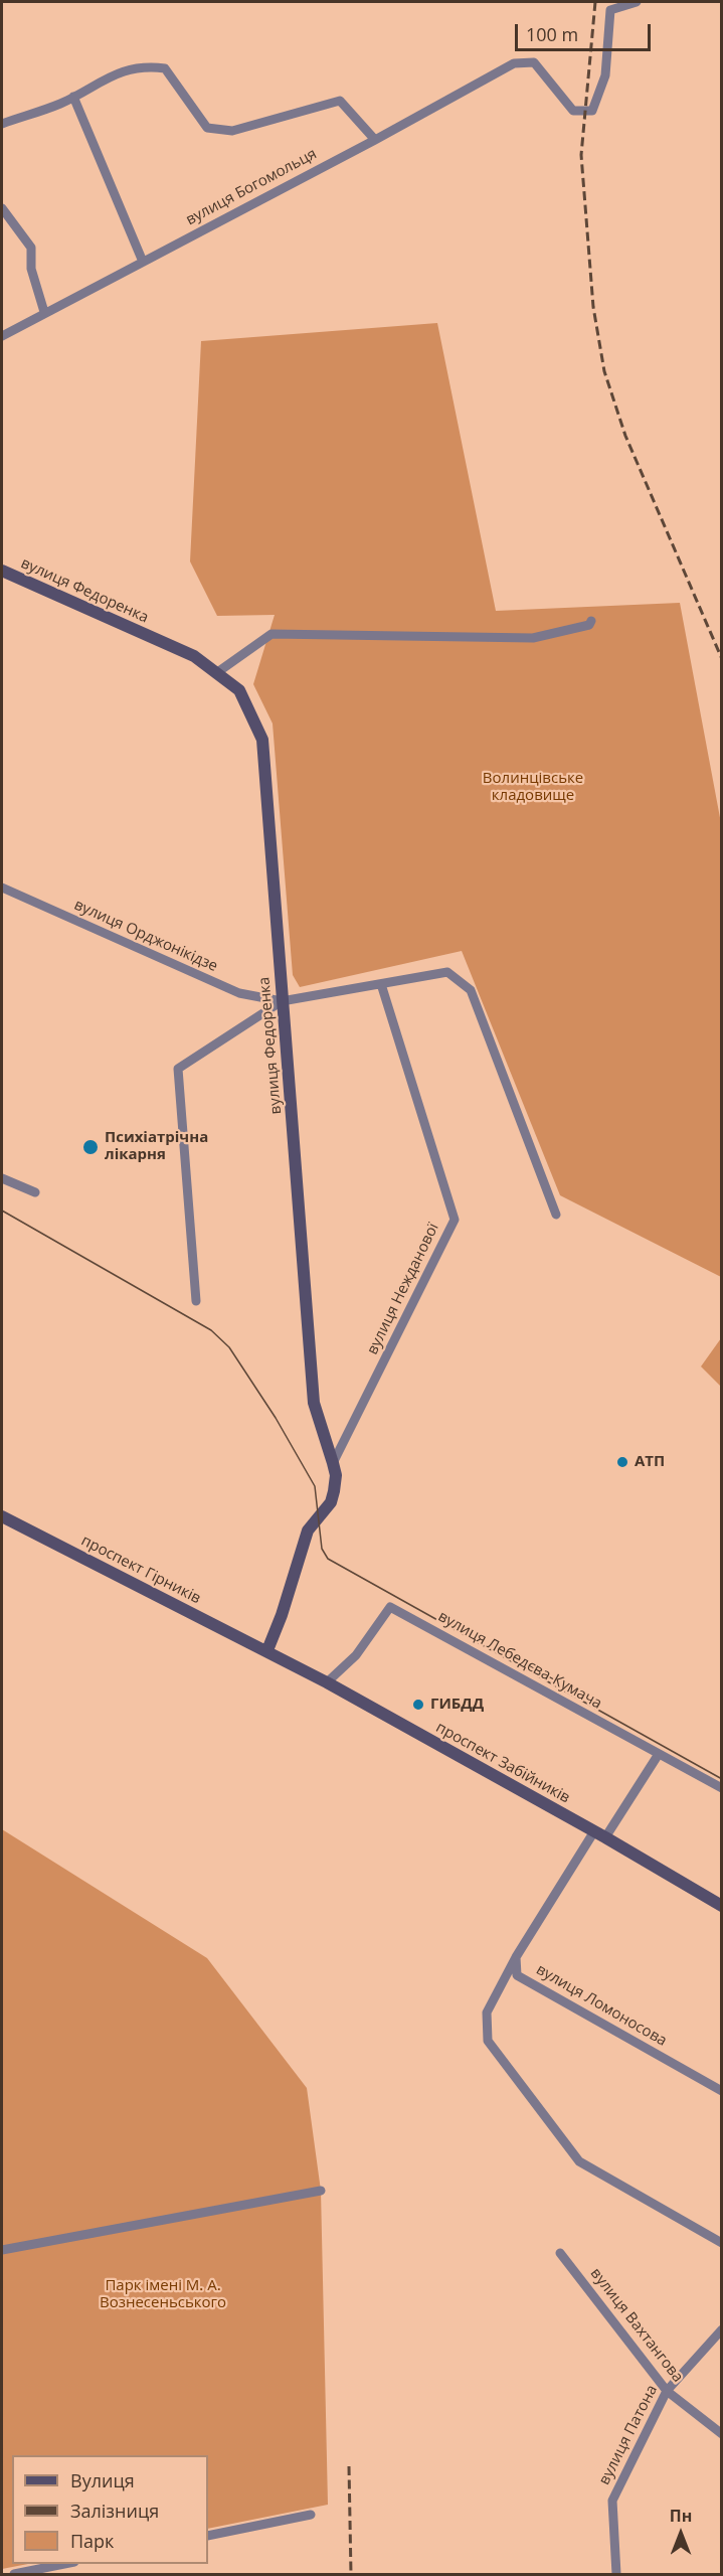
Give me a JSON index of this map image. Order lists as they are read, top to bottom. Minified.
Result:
{"streets":{"street":["вулиця Богомольця","вулиця Федоренка","вулиця Орджонікідзе","вулиця Нежданової","проспект Гірників","вулиця Лебедєва-Кумача","проспект Забійників","вулиця Ломоносова","вулиця Вахтангова","вулиця Патона"]},"crossings":[["вулиця Федоренка","вулиця Орджонікідзе"],["вулиця Федоренка","вулиця Нежданової"],["вулиця Федоренка","проспект Гірників"],["вулиця Федоренка","проспект Забійників"],["проспект Гірників","проспект Забійників"],["вулиця Лебедєва-Кумача","проспект Забійників"],["вулиця Вахтангова","вулиця Патона"]],"parks":["Волинцівське кладовище","Парк імені М. А. Вознесеньського"],"places":["Психіатрічна лікарня","АТП","ГИБДД"],"legend":["Вулиця","Залізниця","Парк"],"scale_bar":"100 m","north":"top"}
